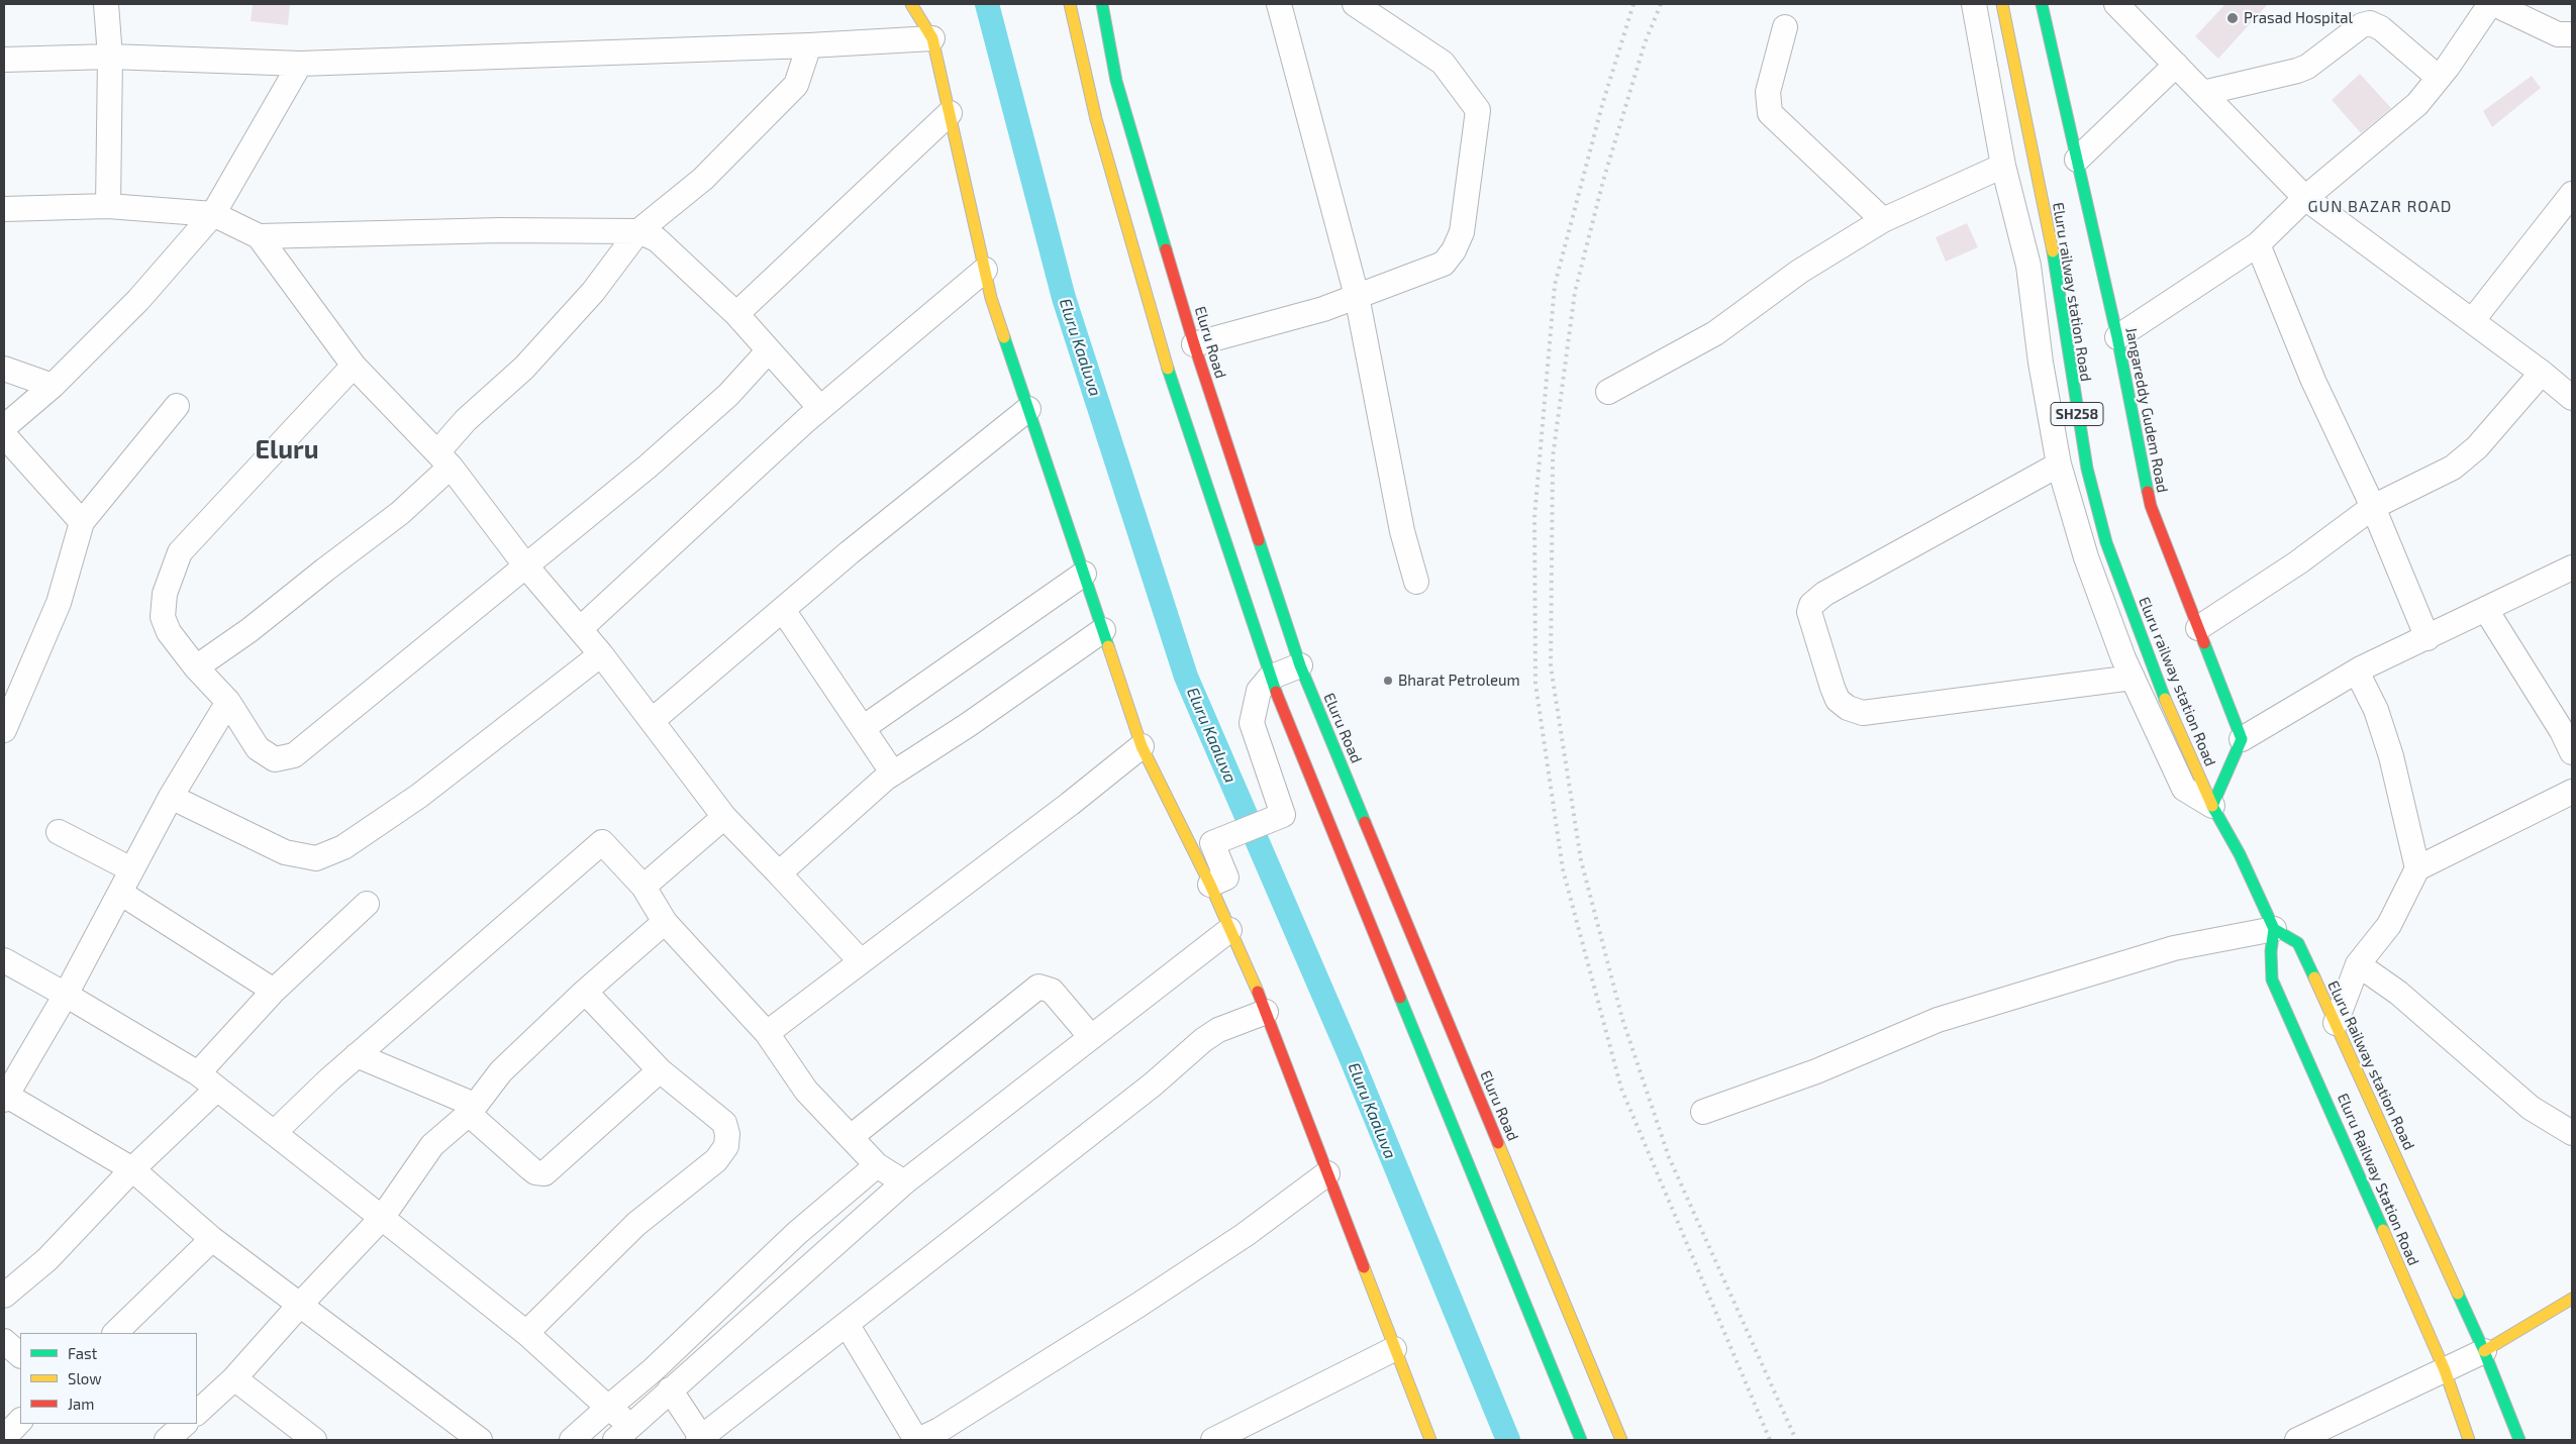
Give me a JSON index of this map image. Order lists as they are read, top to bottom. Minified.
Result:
{"streets":{"main road":["Eluru railway station Road","Eluru Road","Jangareddy Gudem Road","SH258","Eluru Railway station Road","Eluru Railway Station Road"]},"crossings":[["Eluru Railway station Road","Eluru Railway Station Road"]],"districts":["GUN BAZAR ROAD","Eluru"],"water":["Eluru Kaaluva"],"places":["Prasad Hospital","Bharat Petroleum"],"legend":["Fast","Slow","Jam"]}
